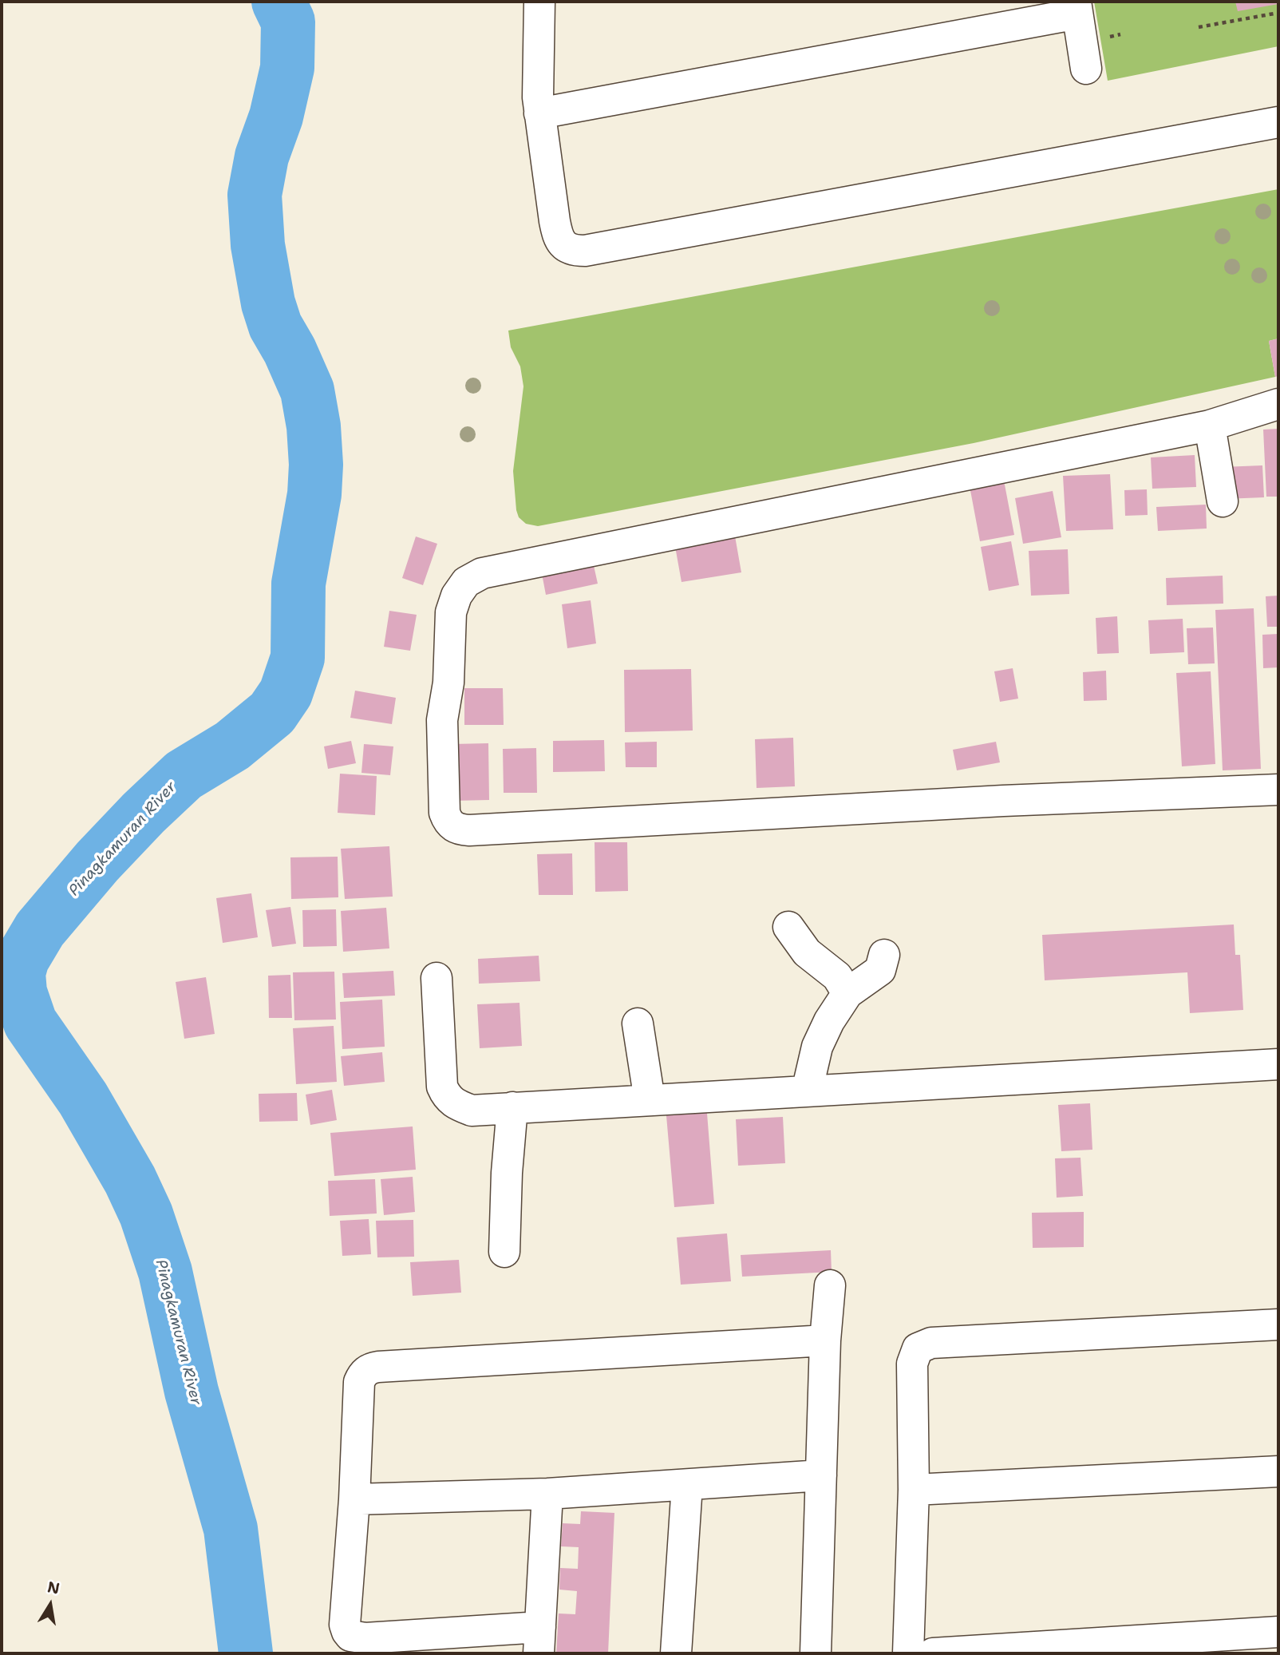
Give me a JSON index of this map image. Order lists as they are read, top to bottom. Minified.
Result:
{"water":["Pinagkamuran River"],"north":"top"}
